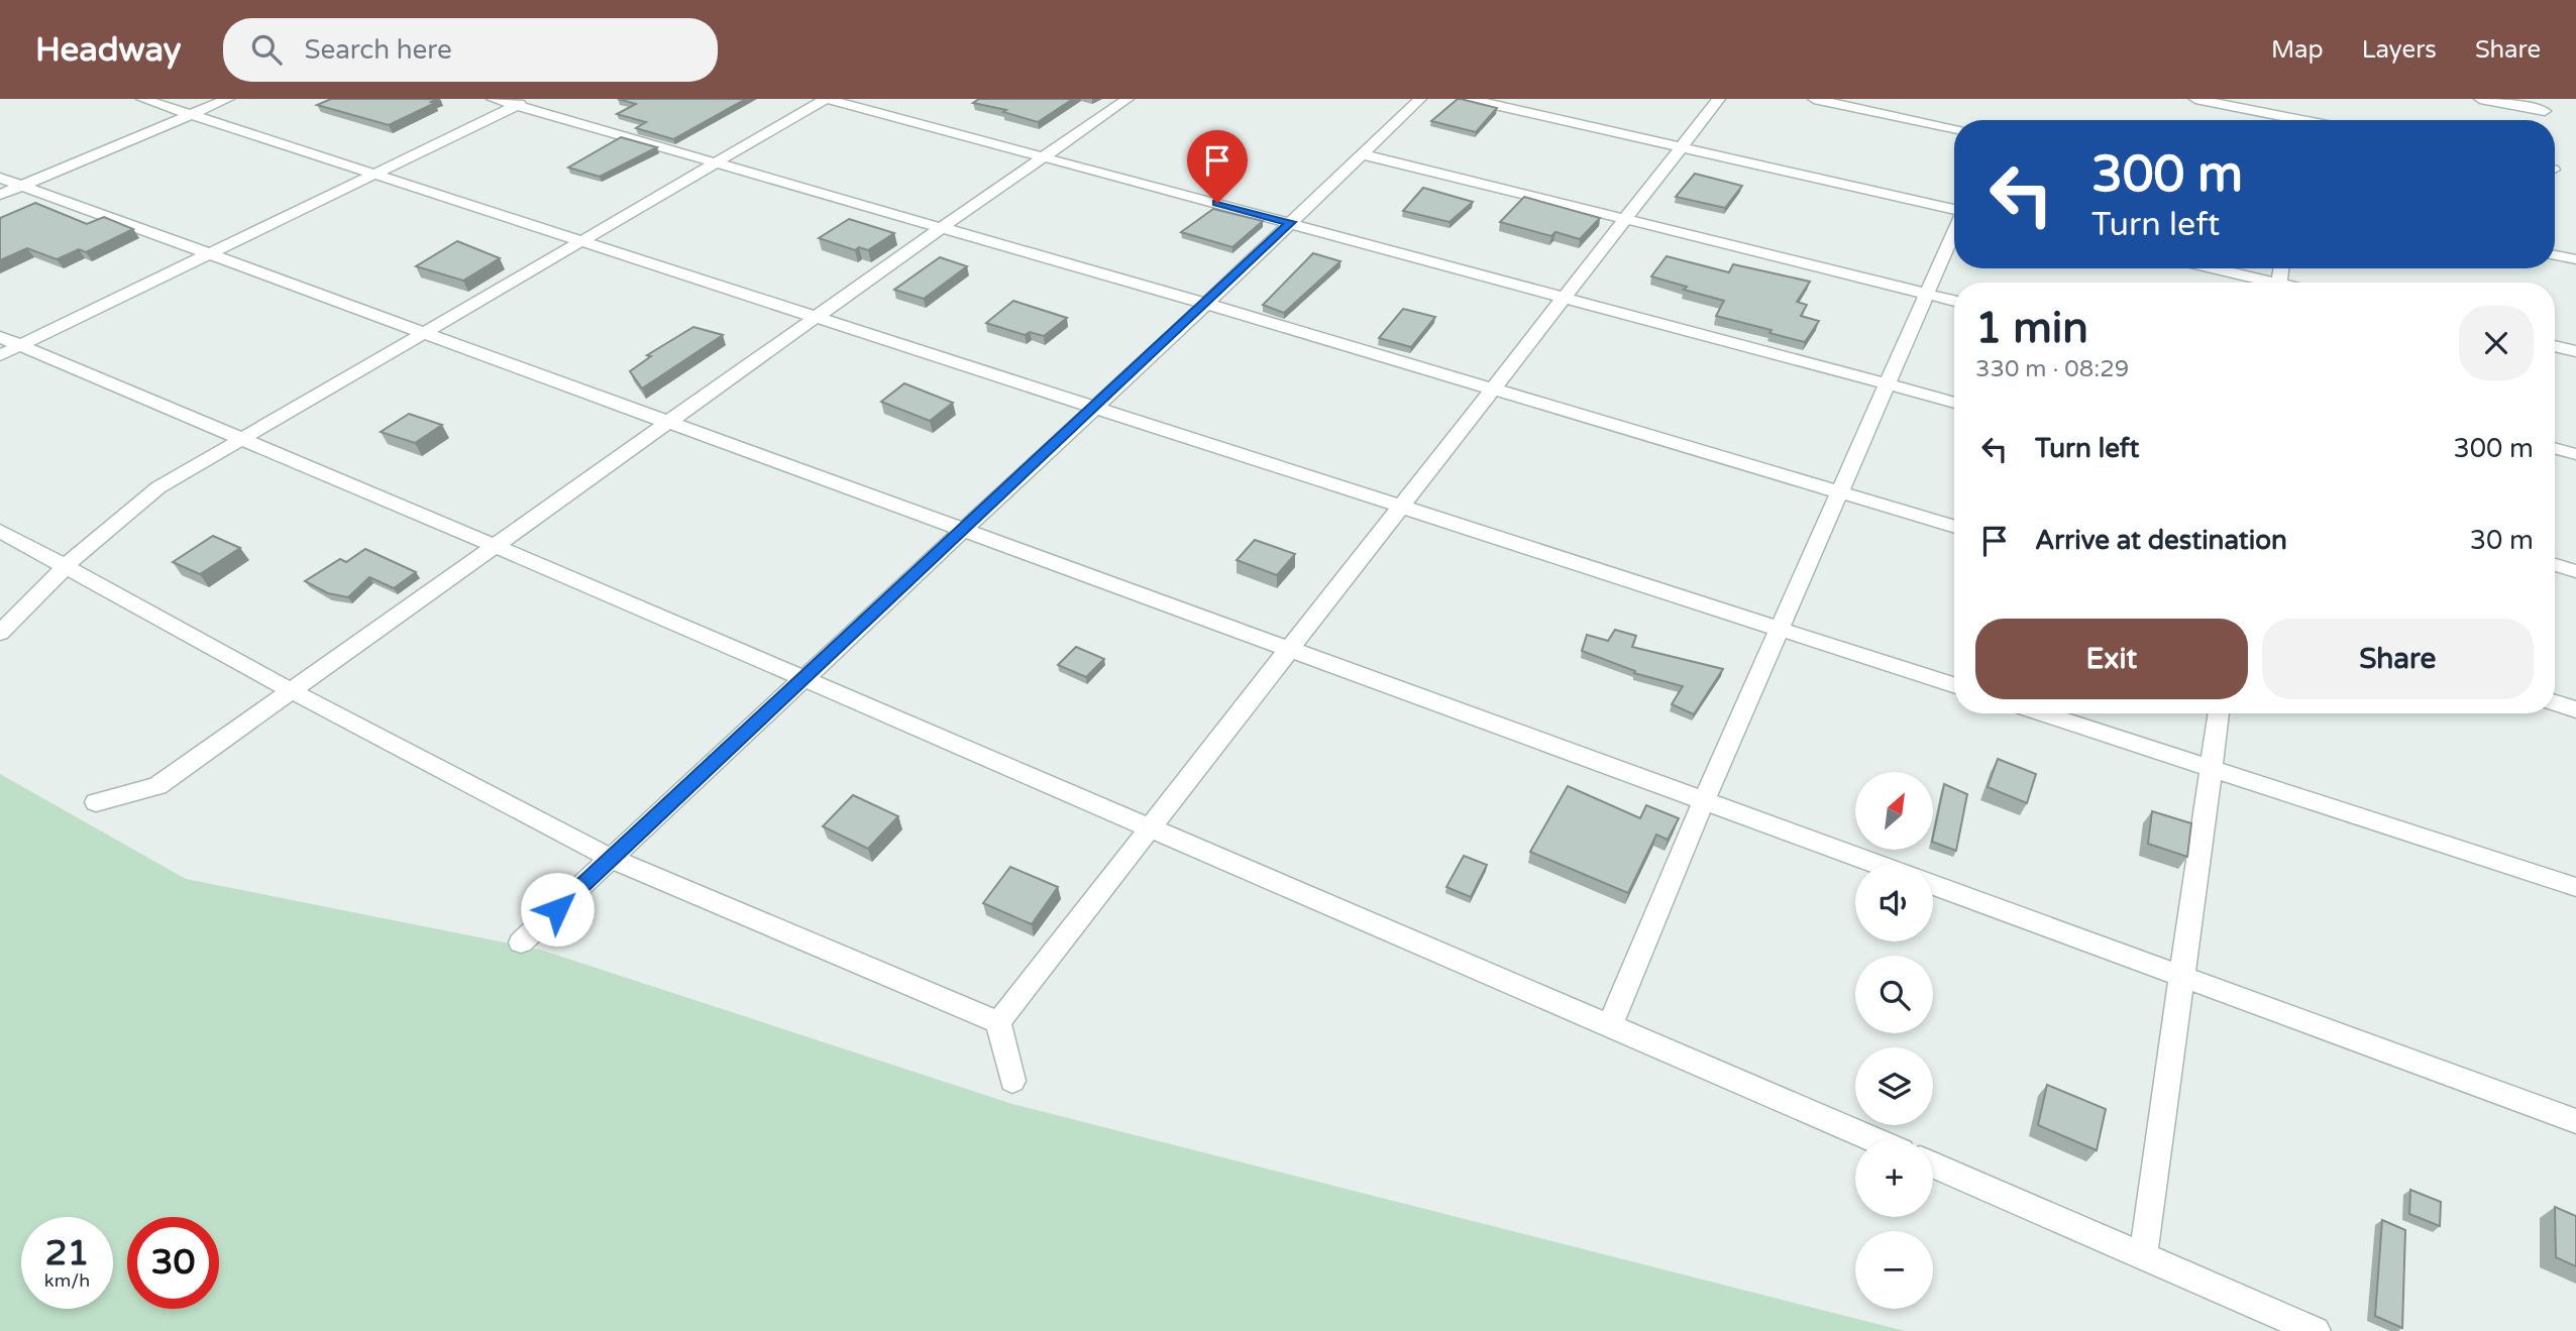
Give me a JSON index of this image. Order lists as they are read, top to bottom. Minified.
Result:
{"north":"top right","page":{"header":"Headway","search":"Search here","nav":["Map","Layers","Share"],"turn":["300 m","Turn left"],"heading":["1 min","330 m · 08:29"],"list":[{"name":"Turn left","value":"300 m"},{"name":"Arrive at destination","value":"30 m"}],"buttons":["Exit","Share"],"map_buttons":["+","−"],"speed":"21 km/h","limit":"30"}}
